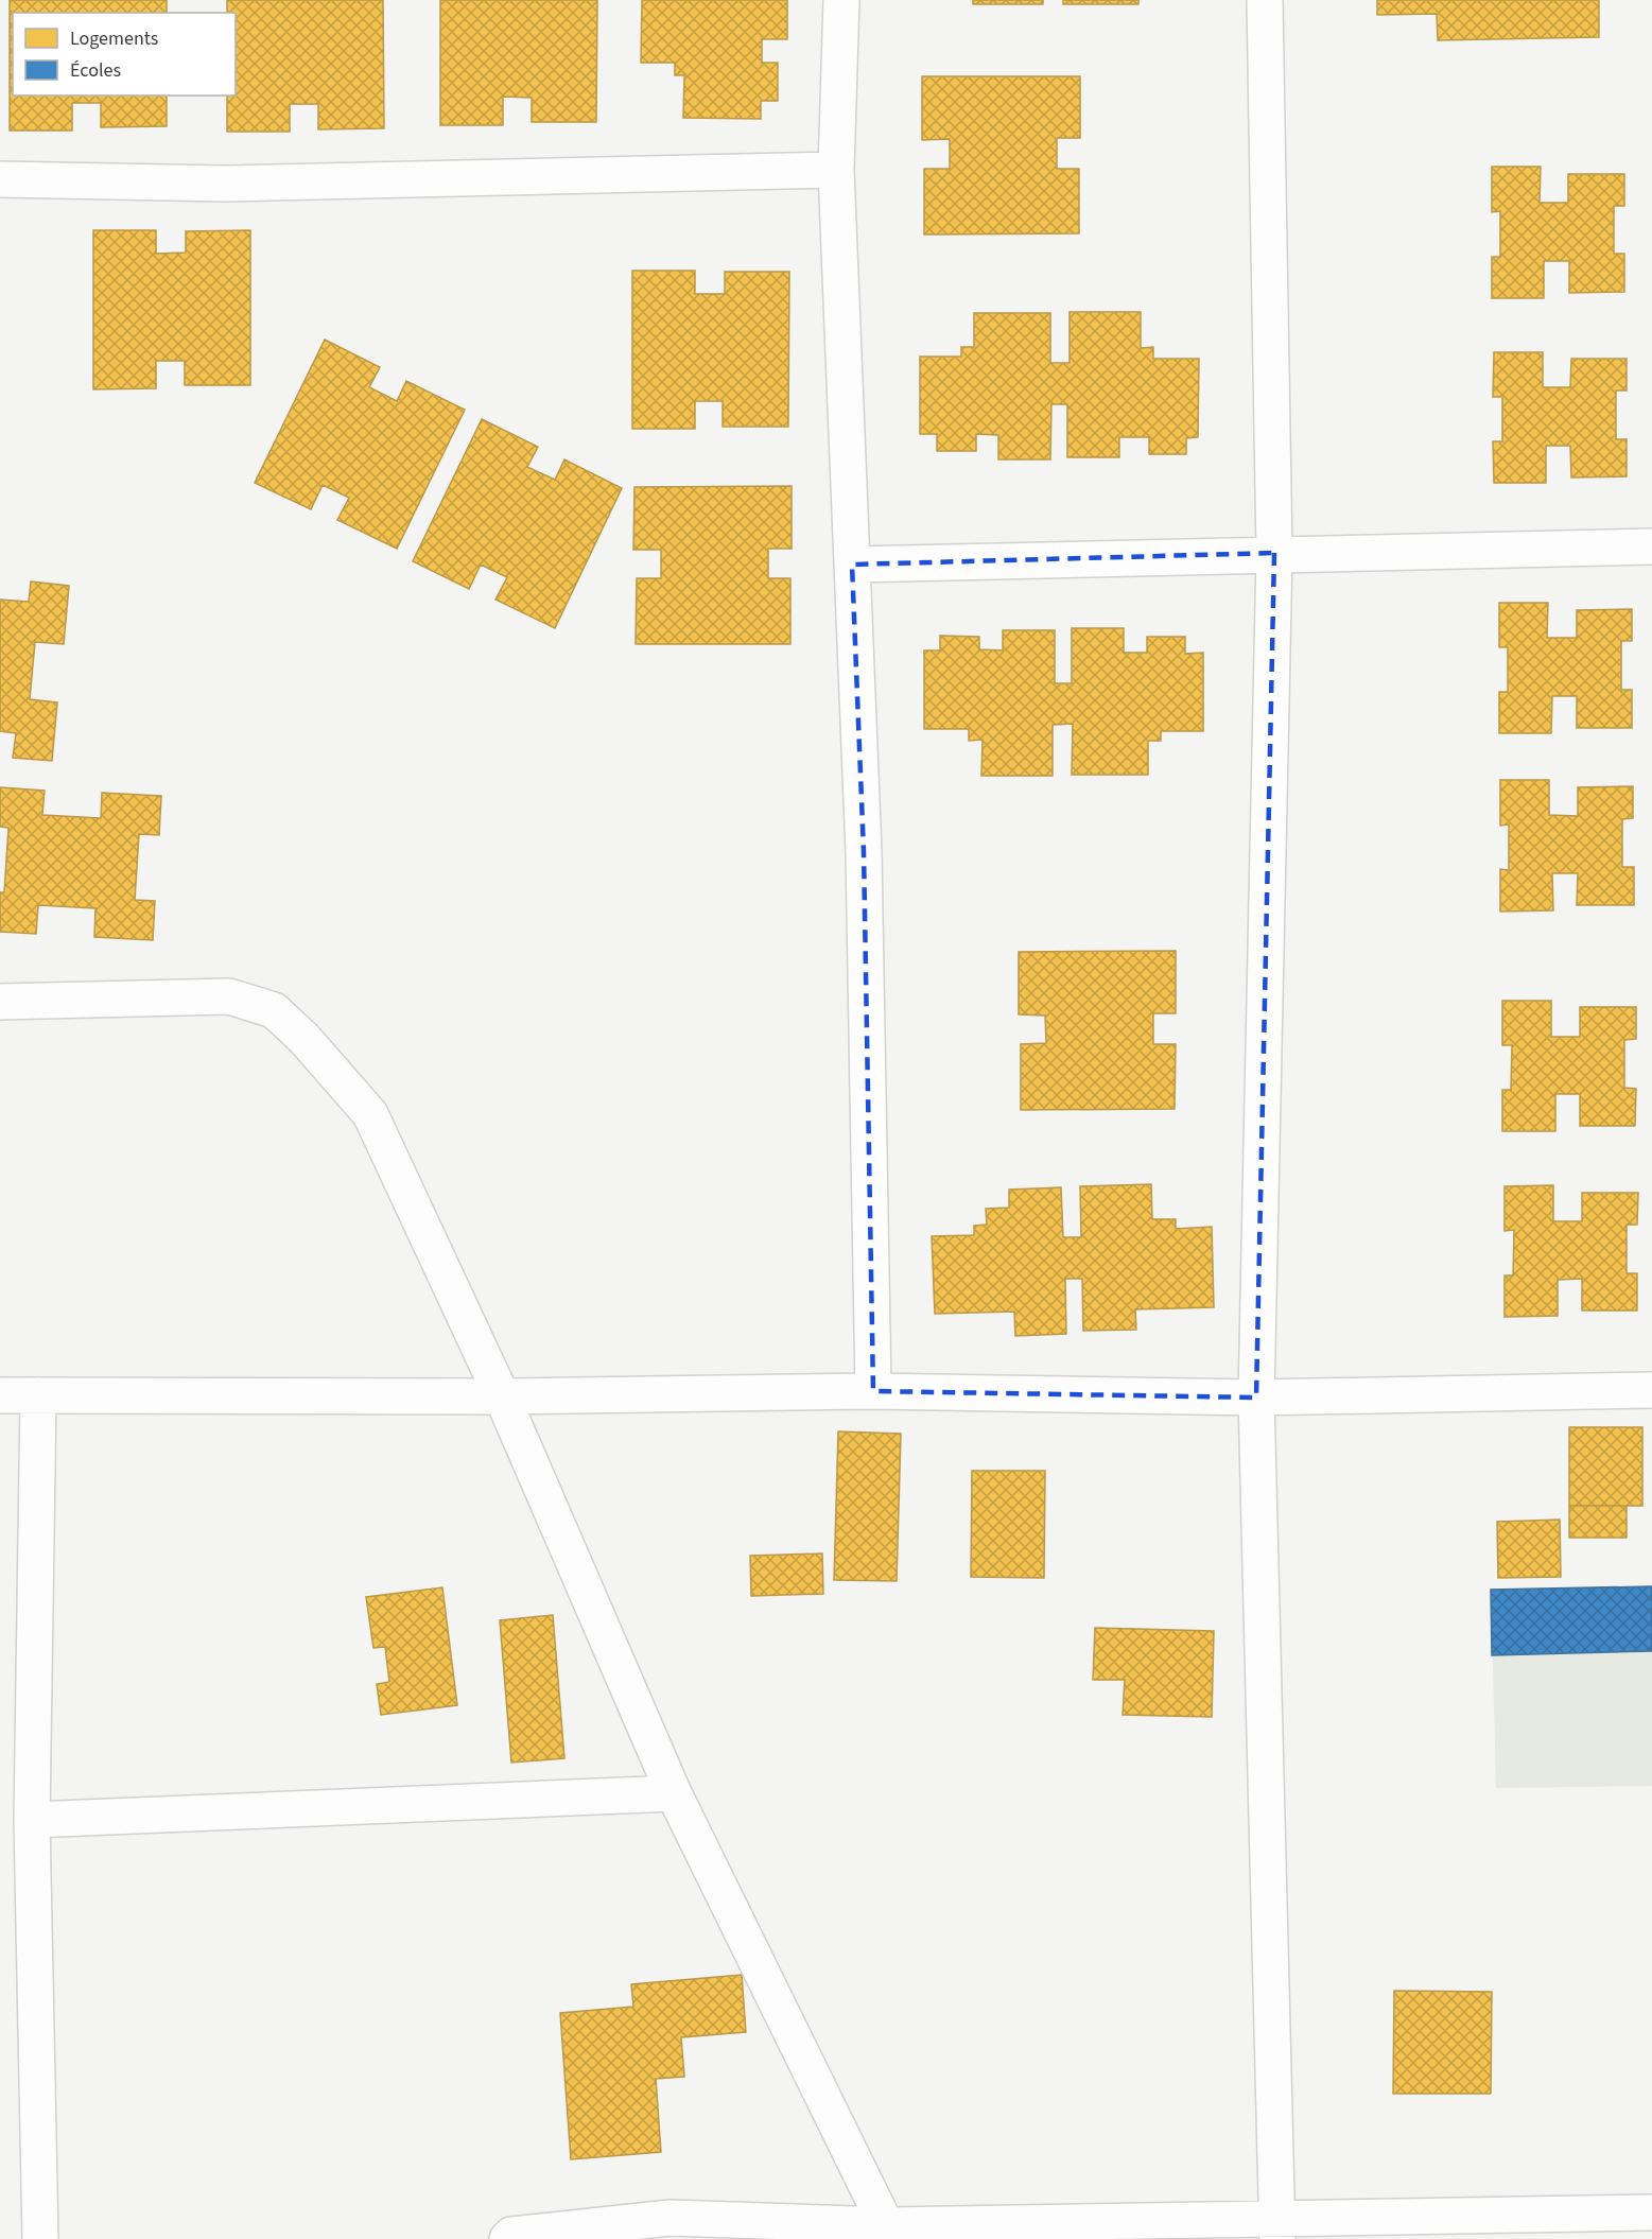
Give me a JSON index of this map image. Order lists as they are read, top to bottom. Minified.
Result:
{"legend":["Logements","Écoles"]}
